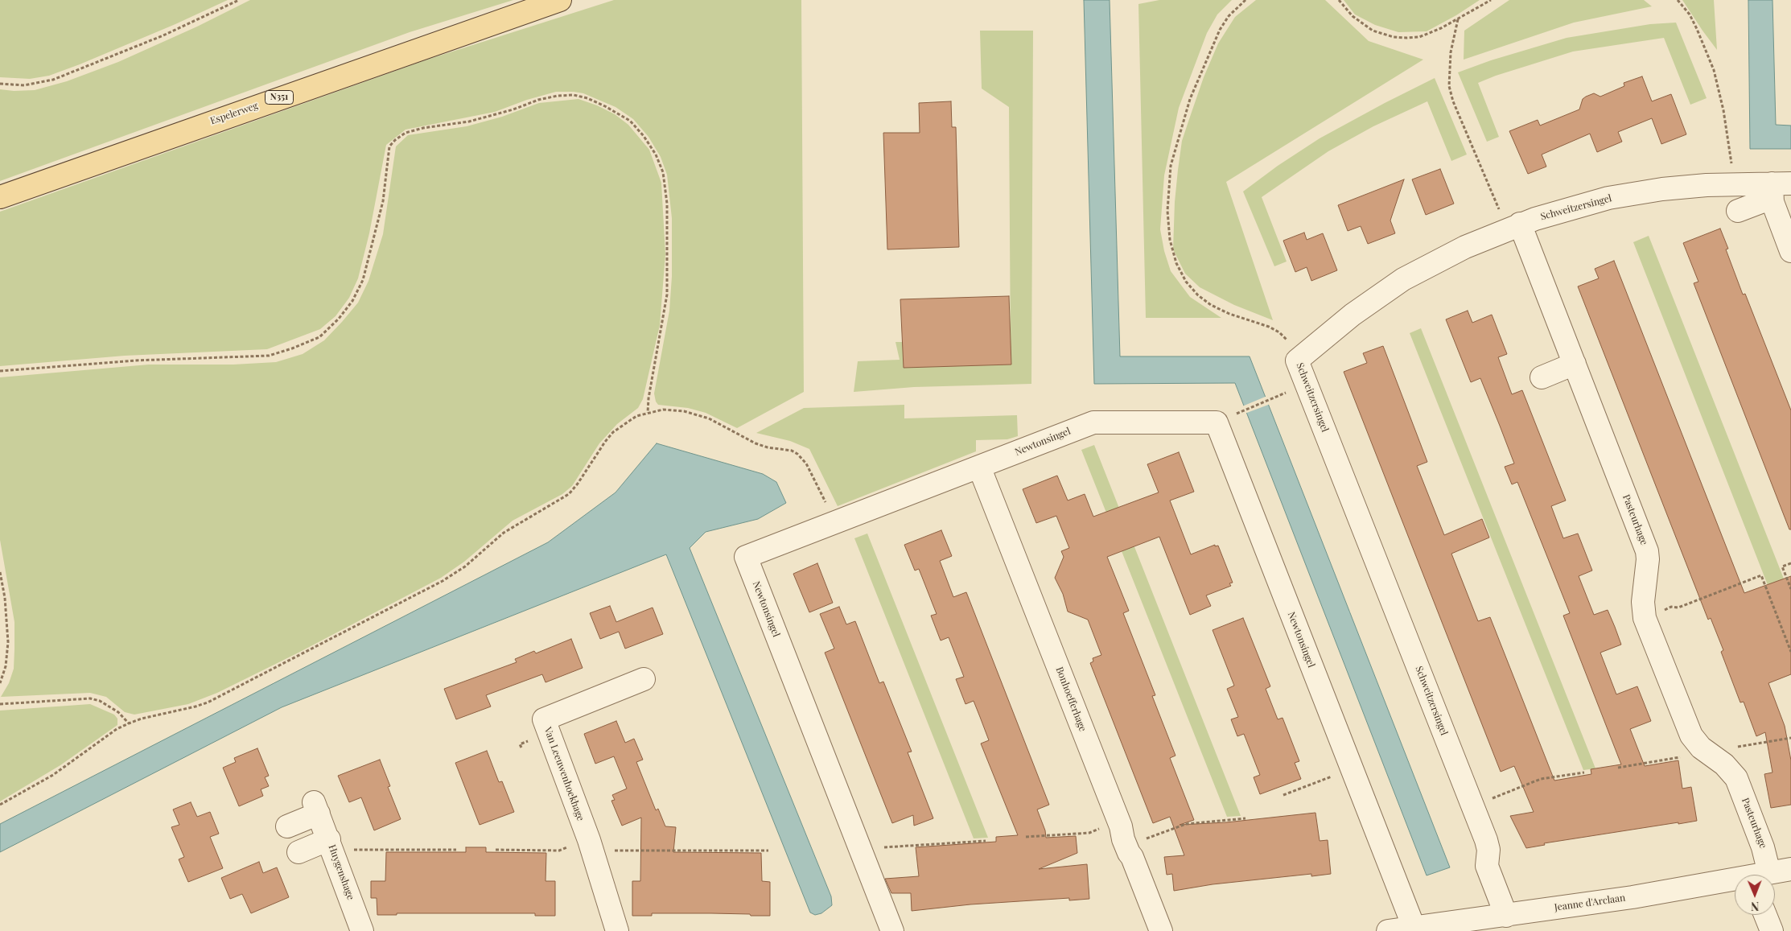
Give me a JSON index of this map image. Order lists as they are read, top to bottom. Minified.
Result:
{"streets":{"main road":["N351","Espelerweg"],"street":["Schweitzersingel","Newtonsingel","Pasteurhage","Bonhoefferhage","Van Leeuwenhoekhage","Huygenshage","Jeanne d'Arclaan"]},"crossings":[["Schweitzersingel","Pasteurhage"],["Schweitzersingel","Jeanne d'Arclaan"],["Newtonsingel","Bonhoefferhage"],["Newtonsingel","Jeanne d'Arclaan"]],"north":"bottom"}
